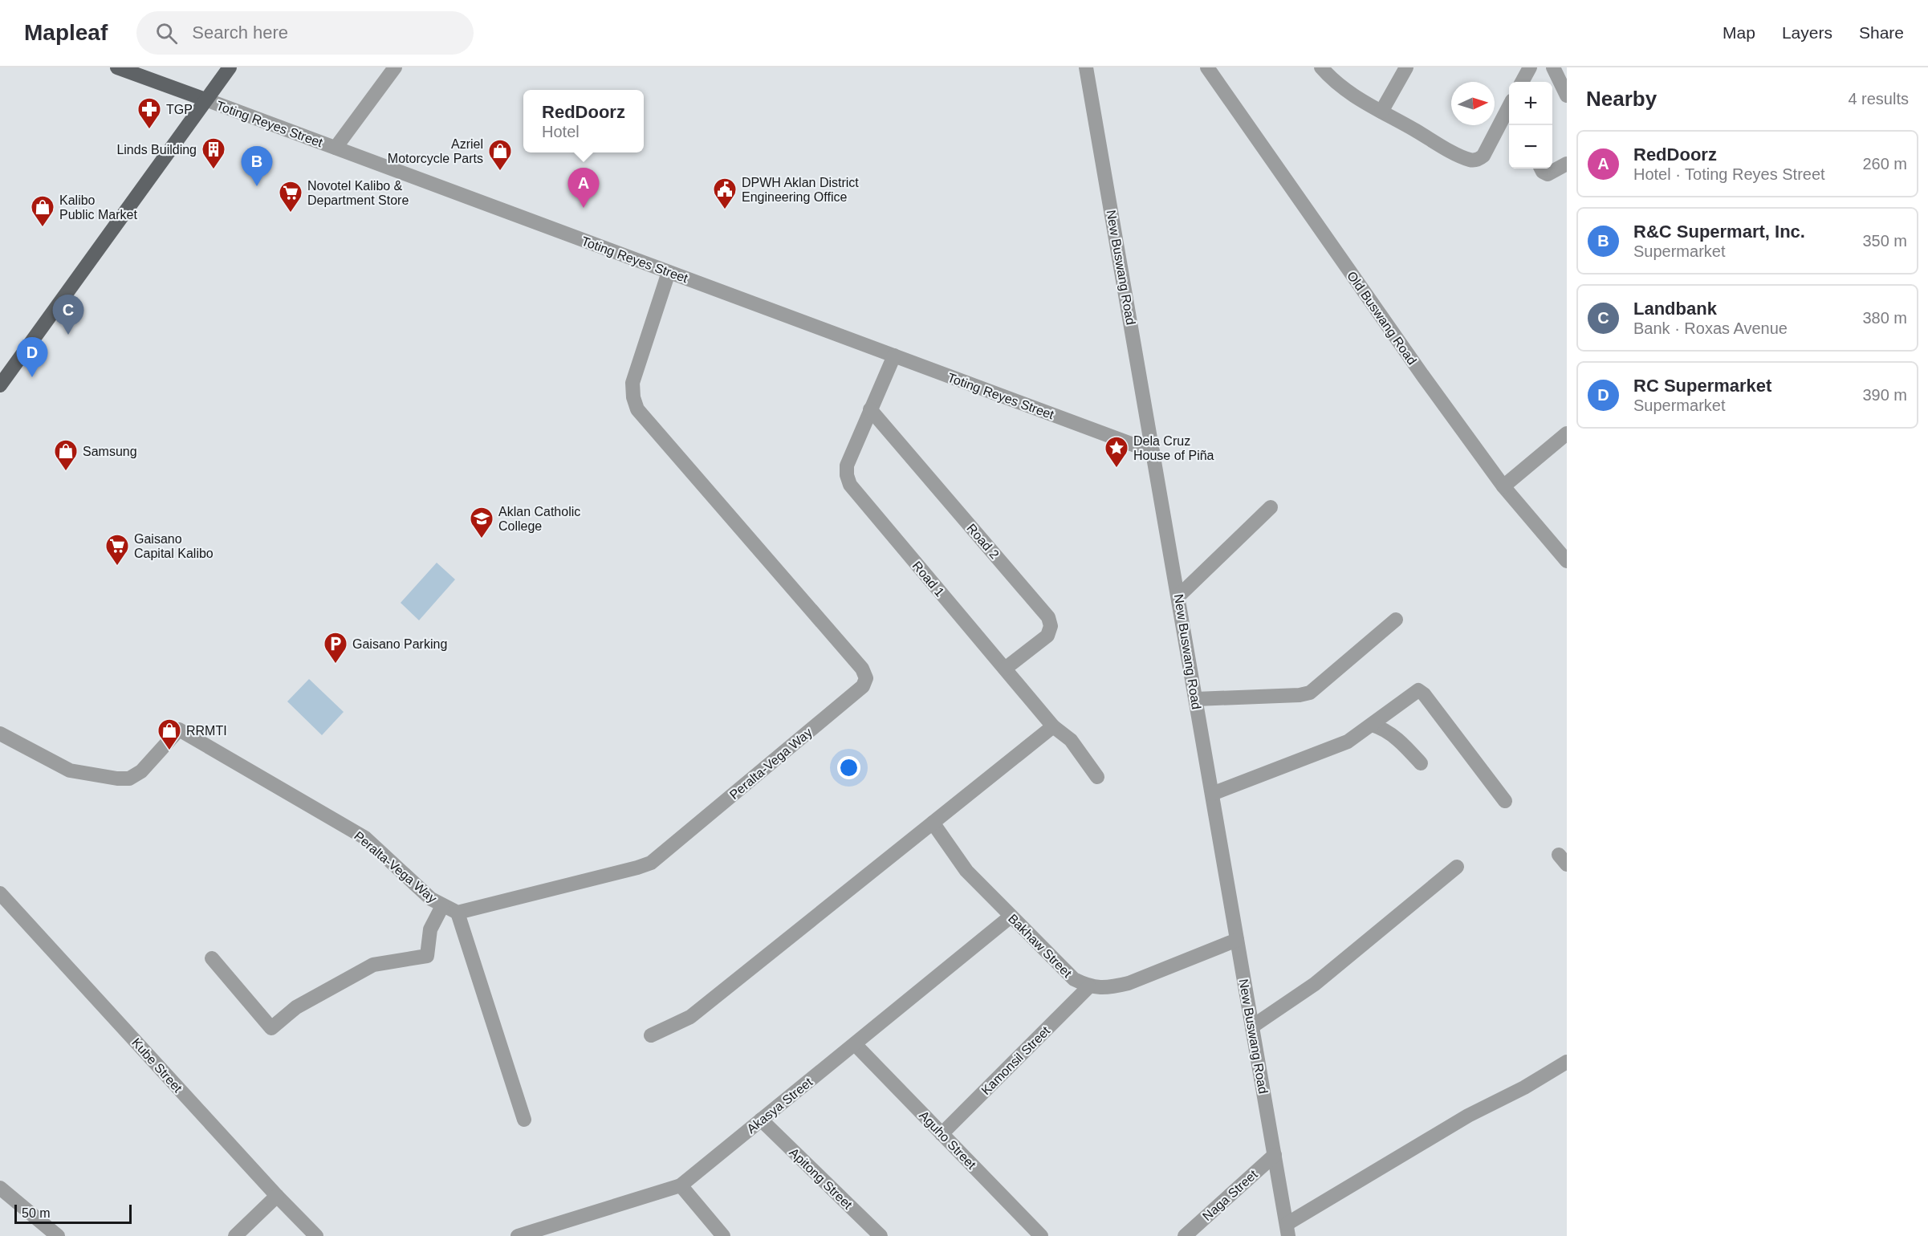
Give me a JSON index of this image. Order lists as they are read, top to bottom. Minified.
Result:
{"streets":{"main road":["Toting Reyes Street"],"street":["New Buswang Road","Old Buswang Road","Road 2","Road 1","Peralta-Vega Way","Bakhaw Street","Kamonsil Street","Kube Street","Akasya Street","Aguho Street","Apitong Street","Naga Street"]},"crossings":[["Toting Reyes Street","New Buswang Road"],["Toting Reyes Street","Road 1"],["Toting Reyes Street","Peralta-Vega Way"],["New Buswang Road","Bakhaw Street"],["New Buswang Road","Naga Street"],["Road 2","Road 1"],["Bakhaw Street","Kamonsil Street"],["Bakhaw Street","Akasya Street"],["Kamonsil Street","Aguho Street"],["Akasya Street","Aguho Street"],["Akasya Street","Apitong Street"]],"places":{"pharmacy":["TGP"],"building":["Linds Building"],"shop":["Azriel Motorcycle Parts","Kalibo Public Market","Samsung","RRMTI"],"public building":["DPWH Aklan District Engineering Office"],"supermarket":["Novotel Kalibo & Department Store","Gaisano Capital Kalibo"],"place":["Dela Cruz House of Piña"],"school or university":["Aklan Catholic College"],"parking":["Gaisano Parking"]},"scale_bar":"50 m","north":"right","page":{"header":"Mapleaf","search":"Search here","nav":["Map","Layers","Share"],"heading":["Nearby","4 results"],"map_buttons":["+","−"],"popup":["RedDoorz","Hotel"],"list":[{"mark":"A","name":"RedDoorz","note":"Hotel · Toting Reyes Street","value":"260 m"},{"mark":"B","name":"R&C Supermart, Inc.","note":"Supermarket","value":"350 m"},{"mark":"C","name":"Landbank","note":"Bank · Roxas Avenue","value":"380 m"},{"mark":"D","name":"RC Supermarket","note":"Supermarket","value":"390 m"}],"pins":["B","A","C","D"],"scale":"50 m"}}
